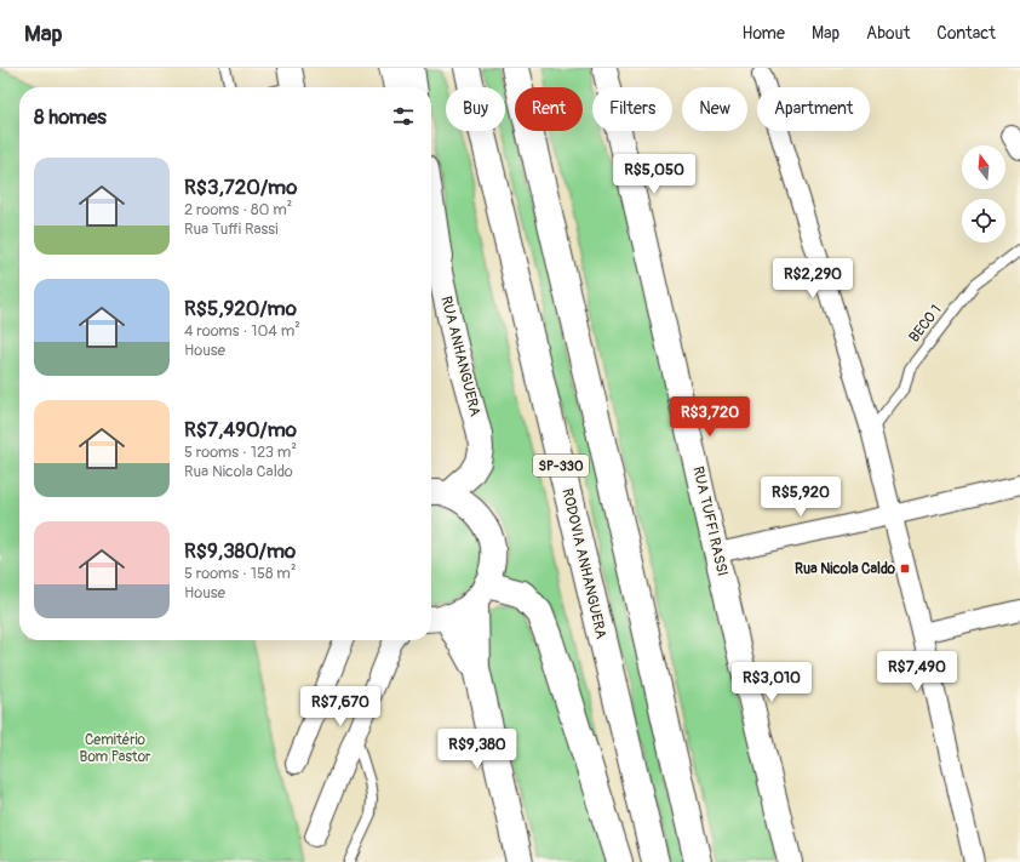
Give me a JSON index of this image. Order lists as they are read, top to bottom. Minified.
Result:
{"streets":{"main road":["SP-330","RODOVIA ANHANGUERA"],"street":["RUA ANHANGUERA","RUA TUFFI RASSI"],"lane":["BECO 1"]},"parks":["Cemitério Bom Pastor"],"places":{"transit":["Rua Nicola Caldo"]},"north":"top","page":{"header":"Map","nav":["Home","Map","About","Contact"],"chip":["Buy","Rent","Filters","New","Apartment"],"heading":"8 homes","list":[{"name":"R$3,720/mo","note":"2 rooms · 80 m² · Rua Tuffi Rassi"},{"name":"R$5,920/mo","note":"4 rooms · 104 m² · House"},{"name":"R$7,490/mo","note":"5 rooms · 123 m² · Rua Nicola Caldo"},{"name":"R$9,380/mo","note":"5 rooms · 158 m² · House"}],"price":["R$5,050","R$2,290","R$3,720","R$5,920","R$7,490","R$3,010","R$7,670","R$9,380"]}}
